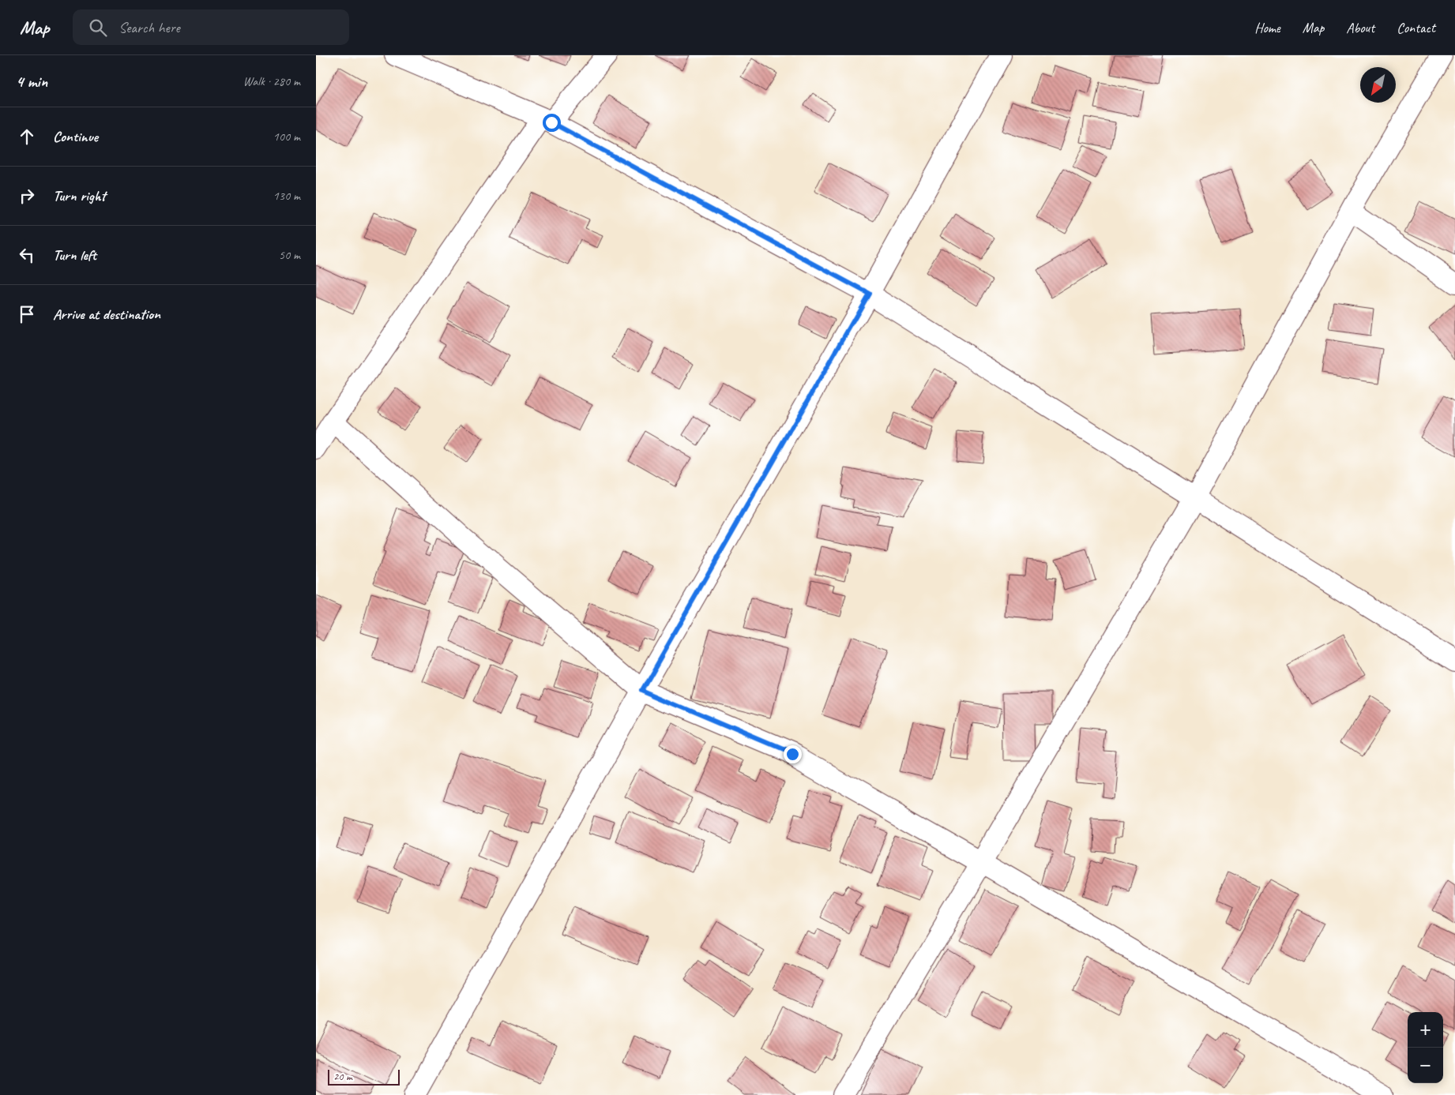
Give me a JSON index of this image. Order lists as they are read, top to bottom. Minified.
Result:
{"scale_bar":"20 m","north":"bottom left","page":{"header":"Map","search":"Search here","nav":["Home","Map","About","Contact"],"heading":["4 min","Walk · 280 m"],"list":[["Continue","100 m"],["Turn right","130 m"],["Turn left","50 m"],"Arrive at destination"],"map_buttons":["+","−"],"scale":"20 m"}}
